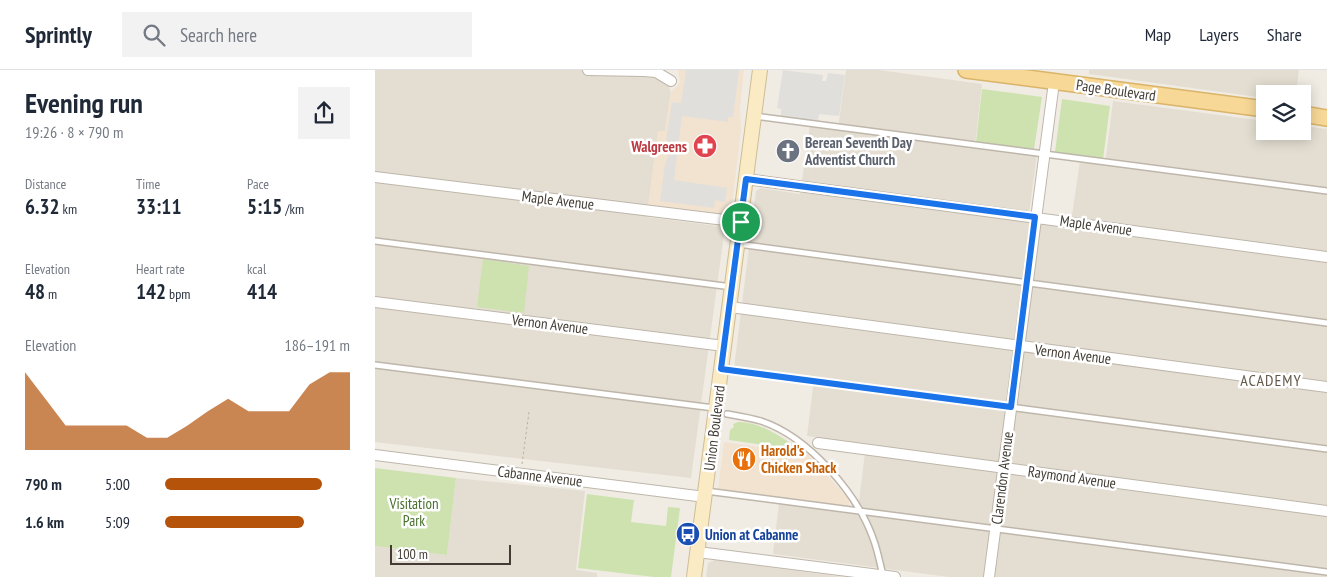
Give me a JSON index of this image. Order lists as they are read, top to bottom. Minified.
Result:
{"streets":{"main road":["Page Boulevard","Union Boulevard"],"street":["Maple Avenue","Vernon Avenue","Cabanne Avenue","Raymond Avenue","Clarendon Avenue"]},"crossings":[["Page Boulevard","Clarendon Avenue"],["Maple Avenue","Union Boulevard"],["Maple Avenue","Clarendon Avenue"],["Vernon Avenue","Union Boulevard"],["Vernon Avenue","Clarendon Avenue"],["Union Boulevard","Cabanne Avenue"],["Raymond Avenue","Clarendon Avenue"]],"districts":["ACADEMY"],"parks":["Visitation Park"],"places":{"pharmacy":["Walgreens"],"church":["Berean Seventh Day Adventist Church"],"restaurant":["Harold's Chicken Shack"],"bus stop":["Union at Cabanne"]},"scale_bar":"100 m","page":{"header":"Sprintly","search":"Search here","nav":["Map","Layers","Share"],"heading":["Evening run","19:26 · 8 × 790 m"],"stats":[["Distance","6.32 km"],["Time","33:11"],["Pace","5:15 /km"],["Elevation","48 m"],["Heart rate","142 bpm"],["kcal","414"]],"chart":["Elevation","186–191 m"],"list":[{"name":"790 m","note":"5:00"},{"name":"1.6 km","note":"5:09"}],"scale":"100 m"}}
